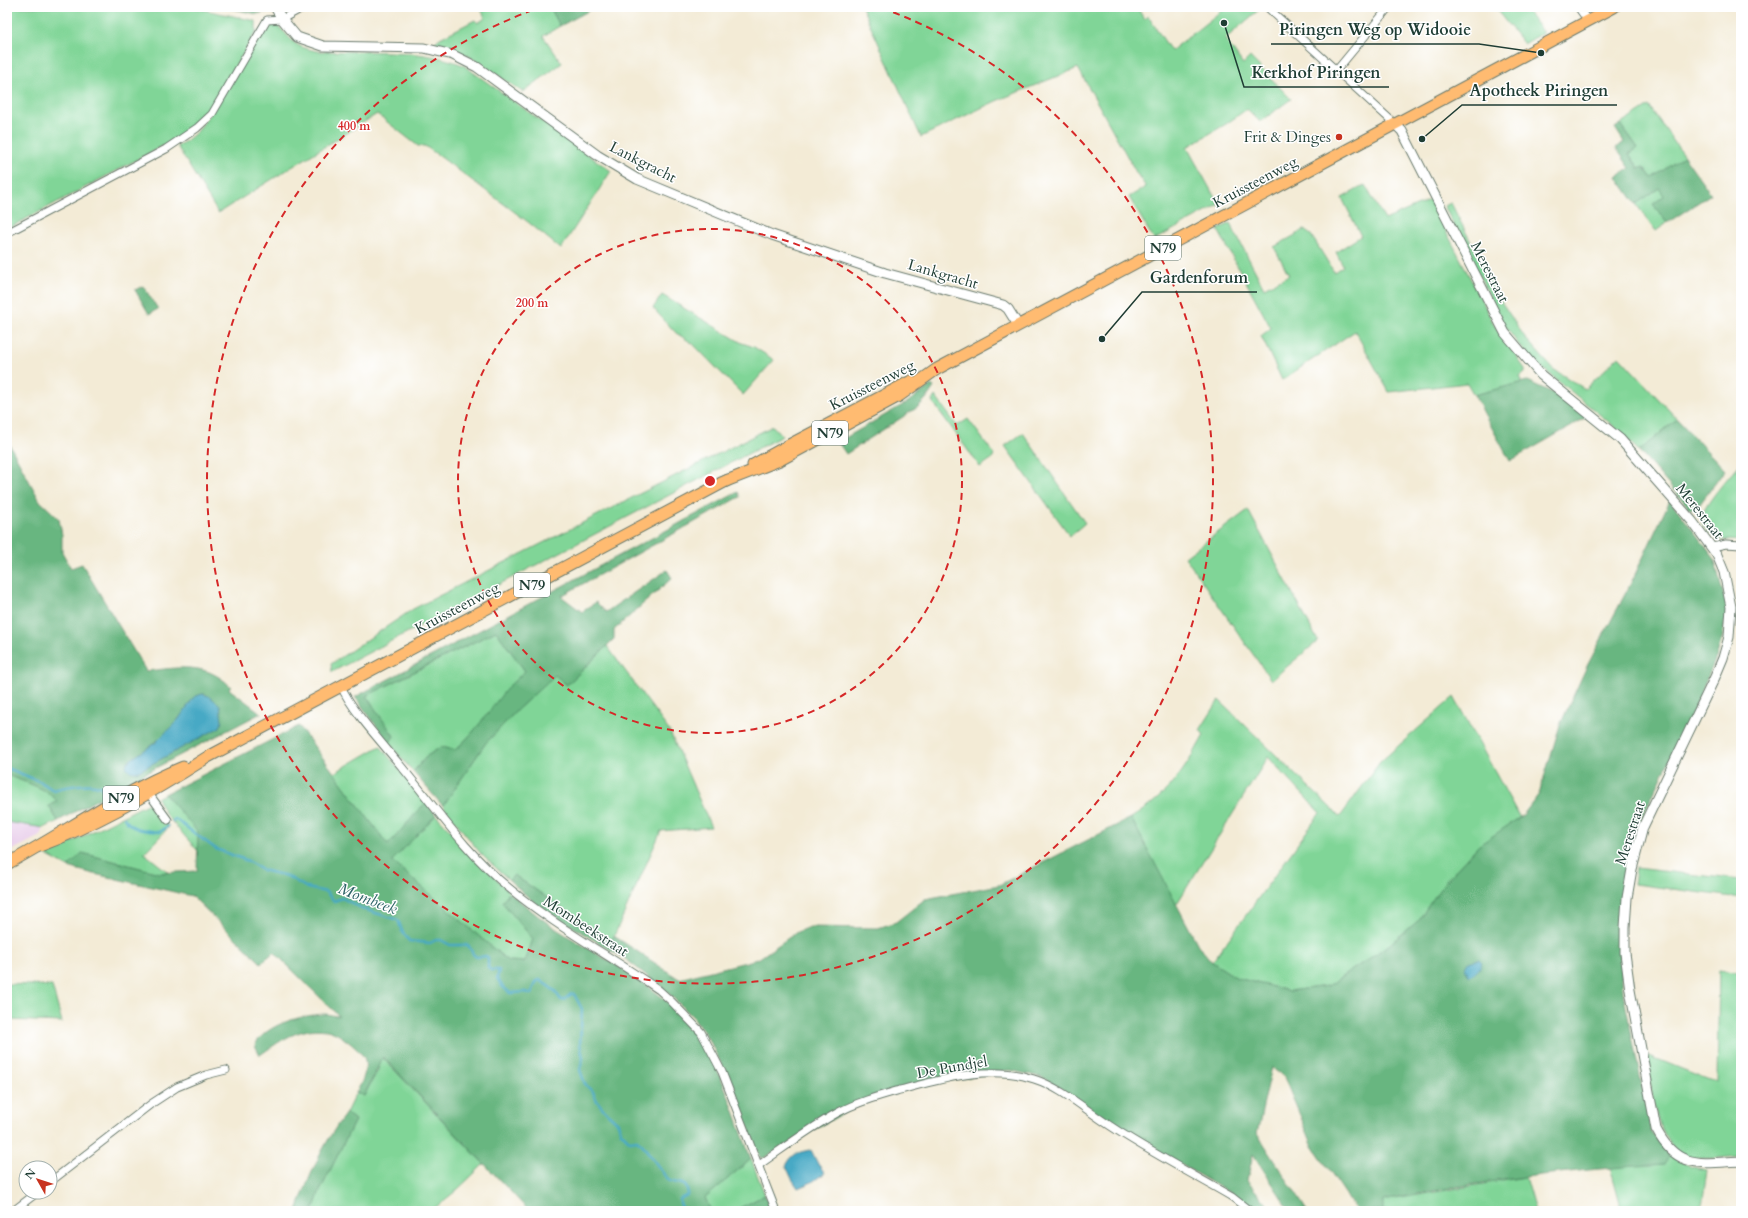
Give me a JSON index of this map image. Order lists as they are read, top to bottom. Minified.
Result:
{"streets":{"main road":["Kruissteenweg","N79"],"street":["Lankgracht","Merestraat","Mombeekstraat","De Pundjel"]},"crossings":[["Lankgracht","Kruissteenweg"],["Kruissteenweg","Merestraat"],["Kruissteenweg","Mombeekstraat"],["Mombeekstraat","De Pundjel"]],"water":["Mombeek"],"places":["Kerkhof Piringen","Piringen Weg op Widooie","Frit & Dinges","Apotheek Piringen","Gardenforum"],"north":"top left","rings":["400 m","200 m"]}
